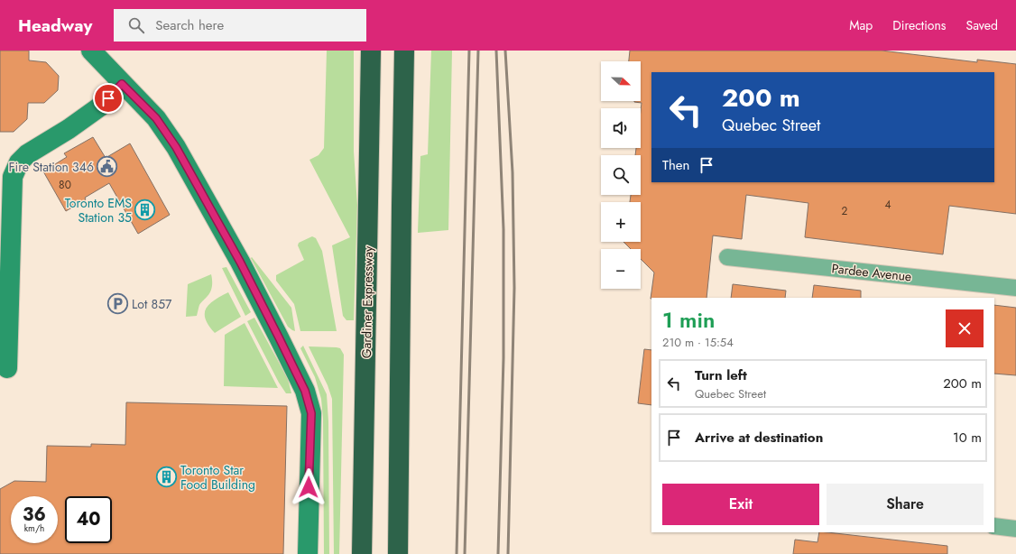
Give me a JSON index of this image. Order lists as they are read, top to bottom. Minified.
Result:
{"streets":{"highway":["Gardiner Expressway"],"street":["Pardee Avenue"]},"places":{"public building":["Fire Station 346"],"building":["Toronto EMS Station 35","Toronto Star Food Building"],"parking":["Lot 857"]},"house_numbers":["80","4","2"],"north":"right","page":{"header":"Headway","search":"Search here","nav":["Map","Directions","Saved"],"map_buttons":["+","−"],"turn":["200 m","Quebec Street"],"then":"Then","heading":["1 min","210 m · 15:54"],"list":[{"name":"Turn left","note":"Quebec Street","value":"200 m"},{"name":"Arrive at destination","value":"10 m"}],"buttons":["Exit","Share"],"speed":"36 km/h","limit":"40"}}
